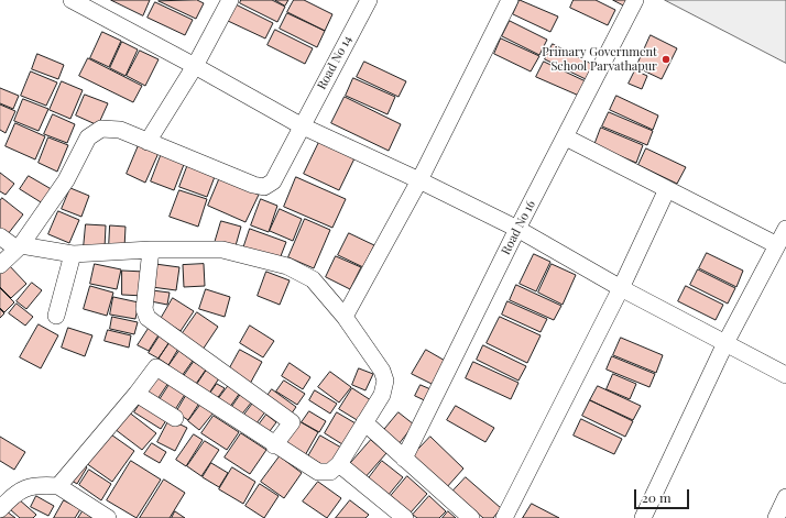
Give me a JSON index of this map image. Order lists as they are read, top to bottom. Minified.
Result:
{"streets":{"street":["Road No 14","Road No 16"]},"places":["Primary Government School Parvathapur"],"scale_bar":"20 m"}
